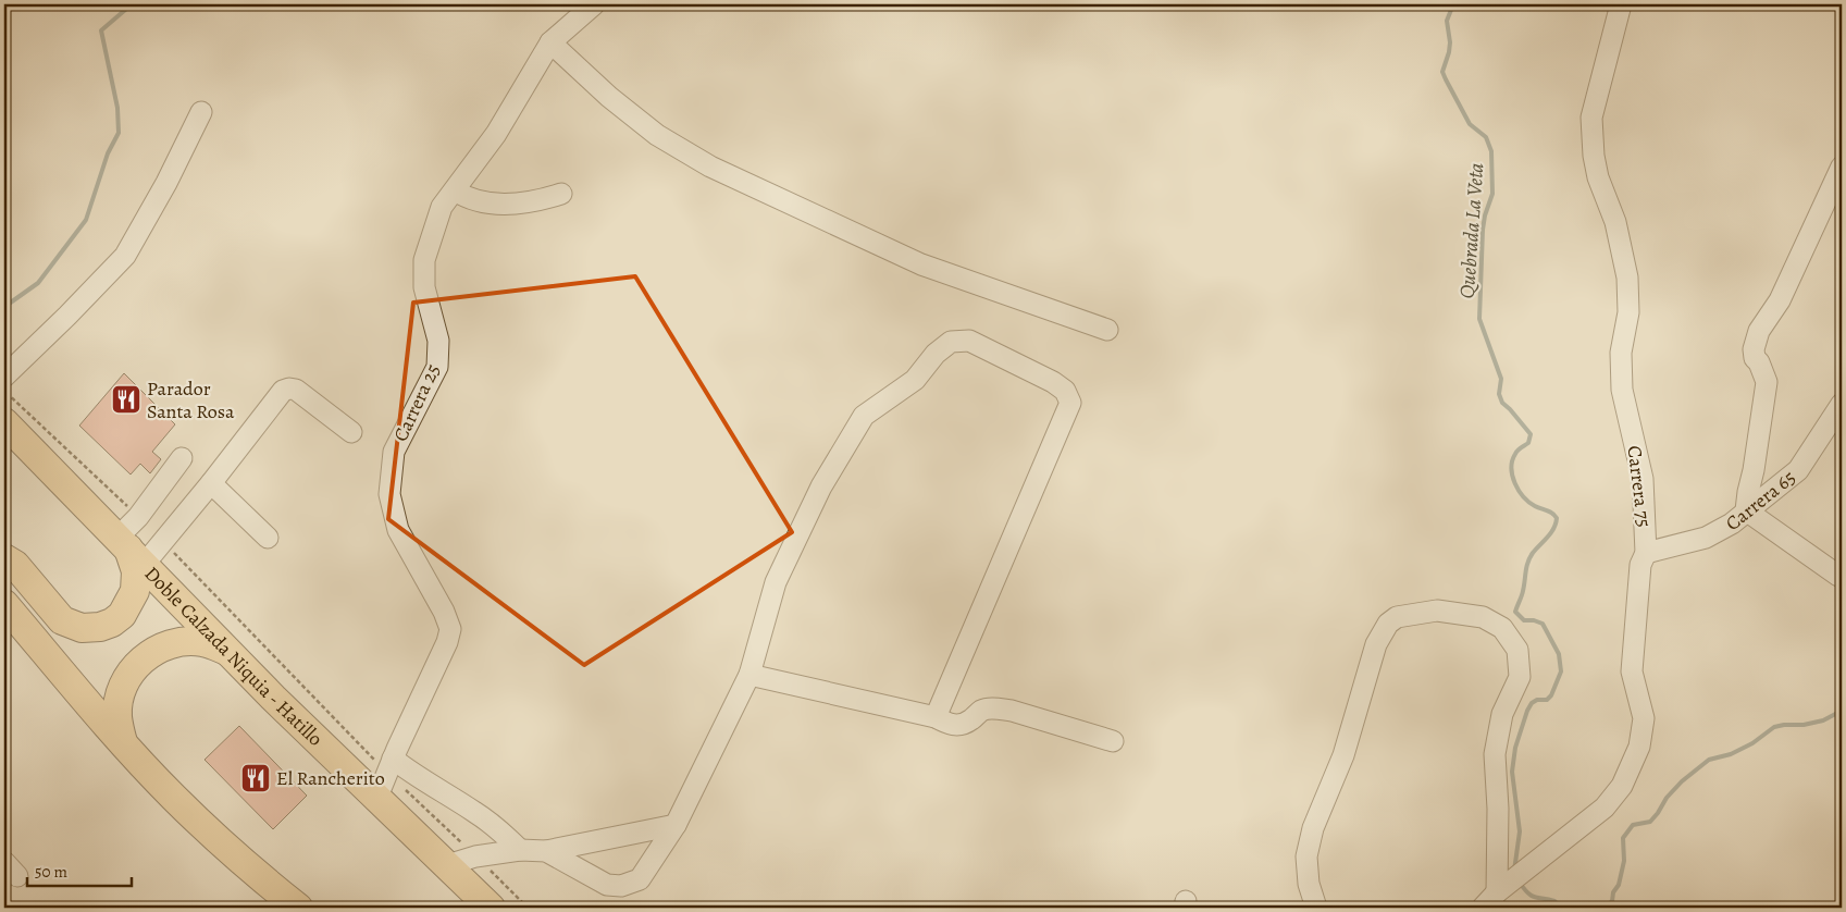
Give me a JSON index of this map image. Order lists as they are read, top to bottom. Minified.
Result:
{"streets":{"highway":["Doble Calzada Niquia - Hatillo"],"street":["Carrera 25","Carrera 75","Carrera 65"]},"crossings":[["Carrera 25","Doble Calzada Niquia - Hatillo"],["Carrera 75","Carrera 65"]],"water":["Quebrada La Veta"],"places":{"restaurant":["Parador Santa Rosa","El Rancherito"]},"scale_bar":"50 m"}
